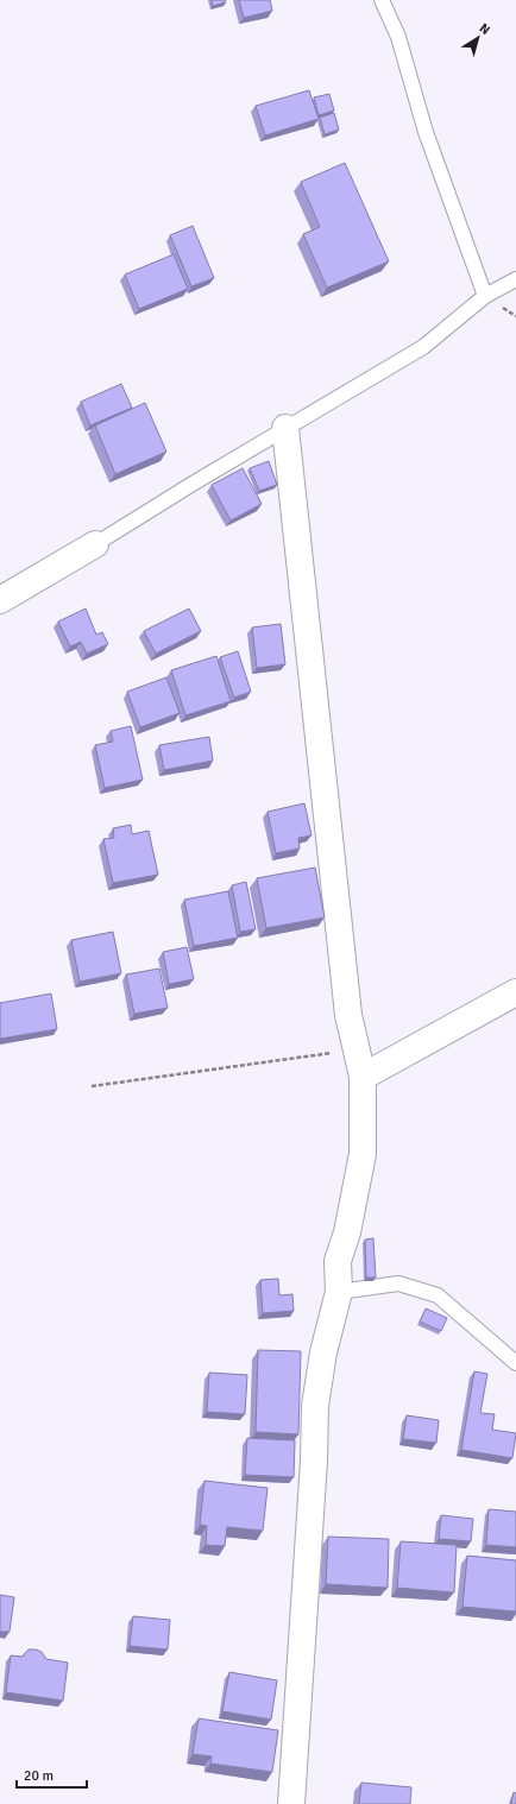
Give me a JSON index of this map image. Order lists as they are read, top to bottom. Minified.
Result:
{"scale_bar":"20 m","north":"top right"}
